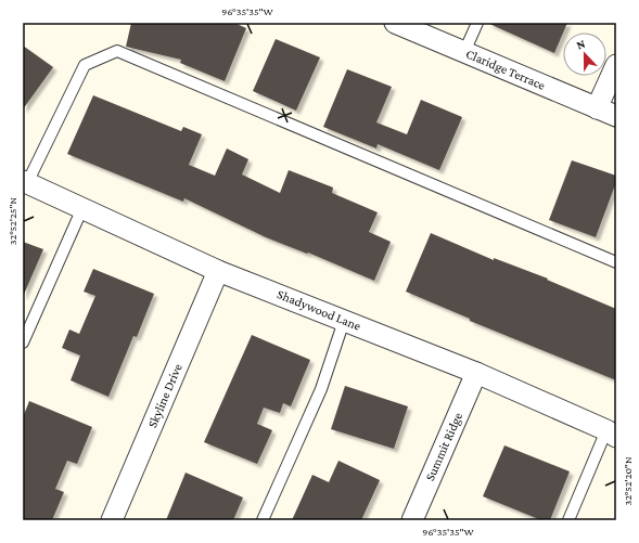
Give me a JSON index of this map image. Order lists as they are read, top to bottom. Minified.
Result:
{"streets":{"street":["Claridge Terrace","Shadywood Lane","Skyline Drive","Summit Ridge"]},"crossings":[["Shadywood Lane","Skyline Drive"],["Shadywood Lane","Summit Ridge"]],"north":"top","coordinates":["96°35'35\"W","32°52'25\"N","32°52'20\"N"]}
